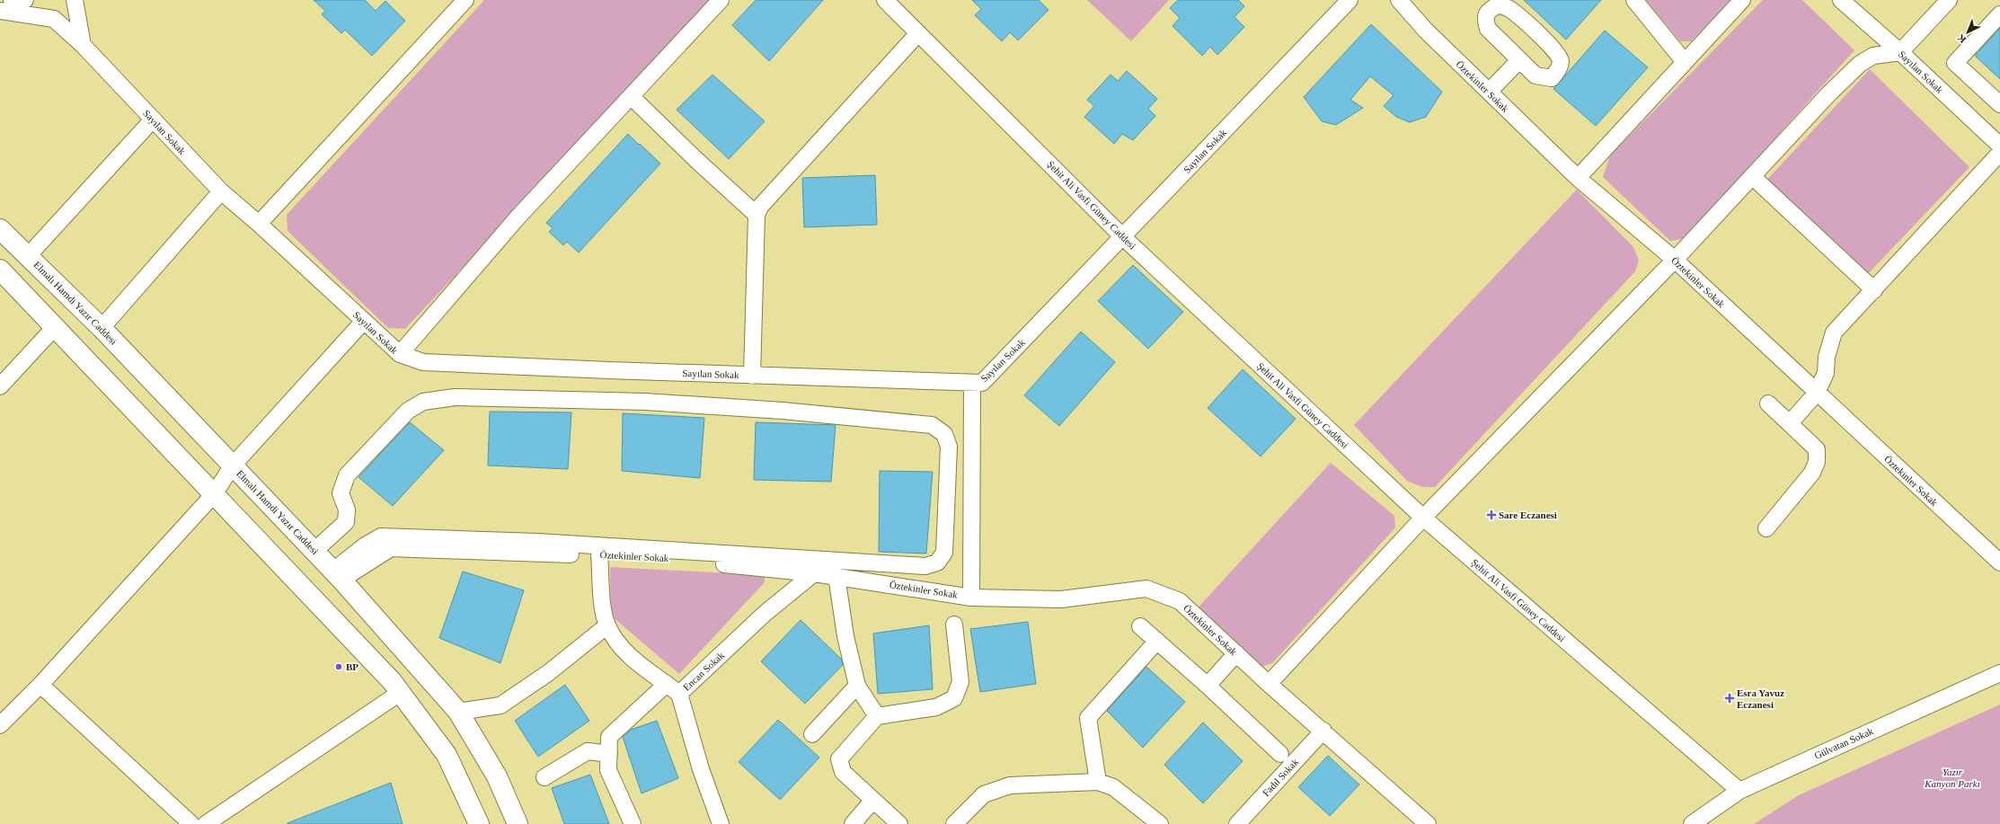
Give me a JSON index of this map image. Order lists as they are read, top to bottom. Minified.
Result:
{"streets":{"main road":["Elmalı Hamdi Yazır Caddesi"],"street":["Sayılan Sokak","Öztekinler Sokak","Şehit Ali Vasfi Güney Caddesi","Encan Sokak","Gülvatan Sokak","Fadıl Sokak"]},"crossings":[["Sayılan Sokak","Şehit Ali Vasfi Güney Caddesi"],["Öztekinler Sokak","Elmalı Hamdi Yazır Caddesi"],["Öztekinler Sokak","Encan Sokak"],["Öztekinler Sokak","Fadıl Sokak"],["Şehit Ali Vasfi Güney Caddesi","Gülvatan Sokak"]],"parks":["Yazır Kanyon Parkı"],"places":{"health":["Sare Eczanesi","Esra Yavuz Eczanesi"],"other":["BP"]},"north":"bottom left"}
